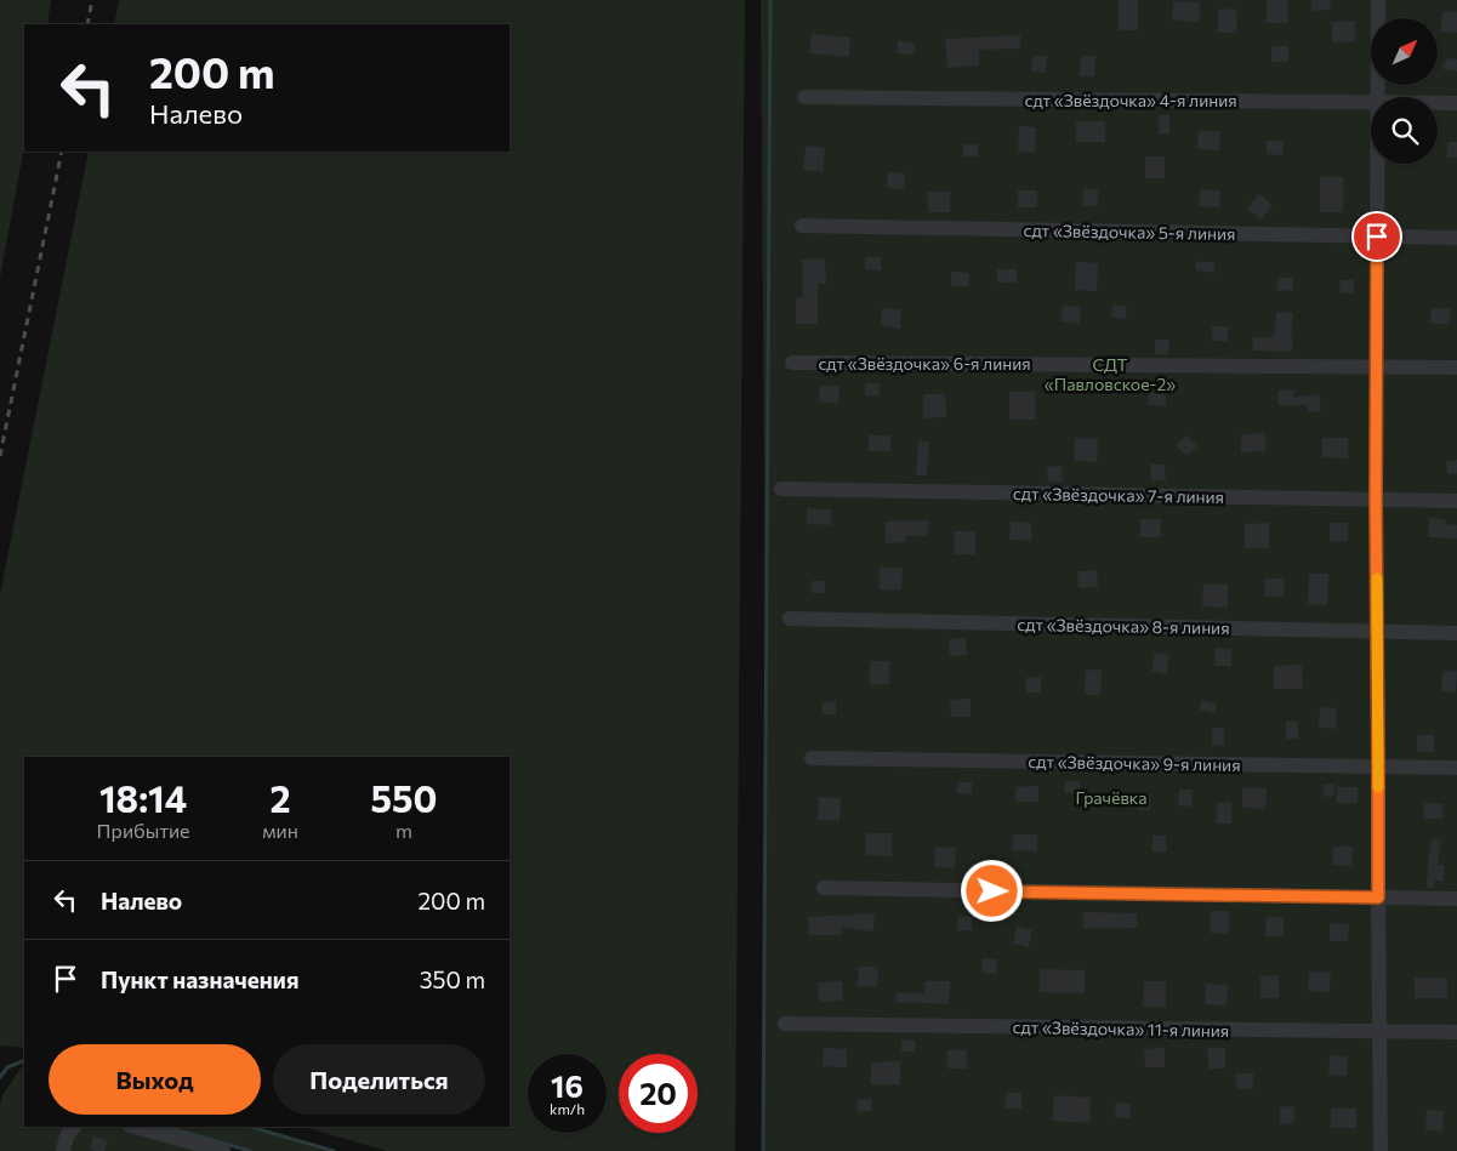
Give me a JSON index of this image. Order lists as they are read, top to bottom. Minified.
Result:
{"streets":{"street":["сдт «Звёздочка» 4-я линия","сдт «Звёздочка» 5-я линия","сдт «Звёздочка» 6-я линия","сдт «Звёздочка» 7-я линия","сдт «Звёздочка» 8-я линия","сдт «Звёздочка» 9-я линия","сдт «Звёздочка» 11-я линия"]},"parks":["СДТ «Павловское-2»","Грачёвка"],"north":"top right","page":{"turn":["200 m","Налево"],"eta":["18:14","Прибытие","2","мин","550","m"],"list":[{"name":"Налево","value":"200 m"},{"name":"Пункт назначения","value":"350 m"}],"buttons":["Выход","Поделиться"],"speed":"16 km/h","limit":"20"}}
